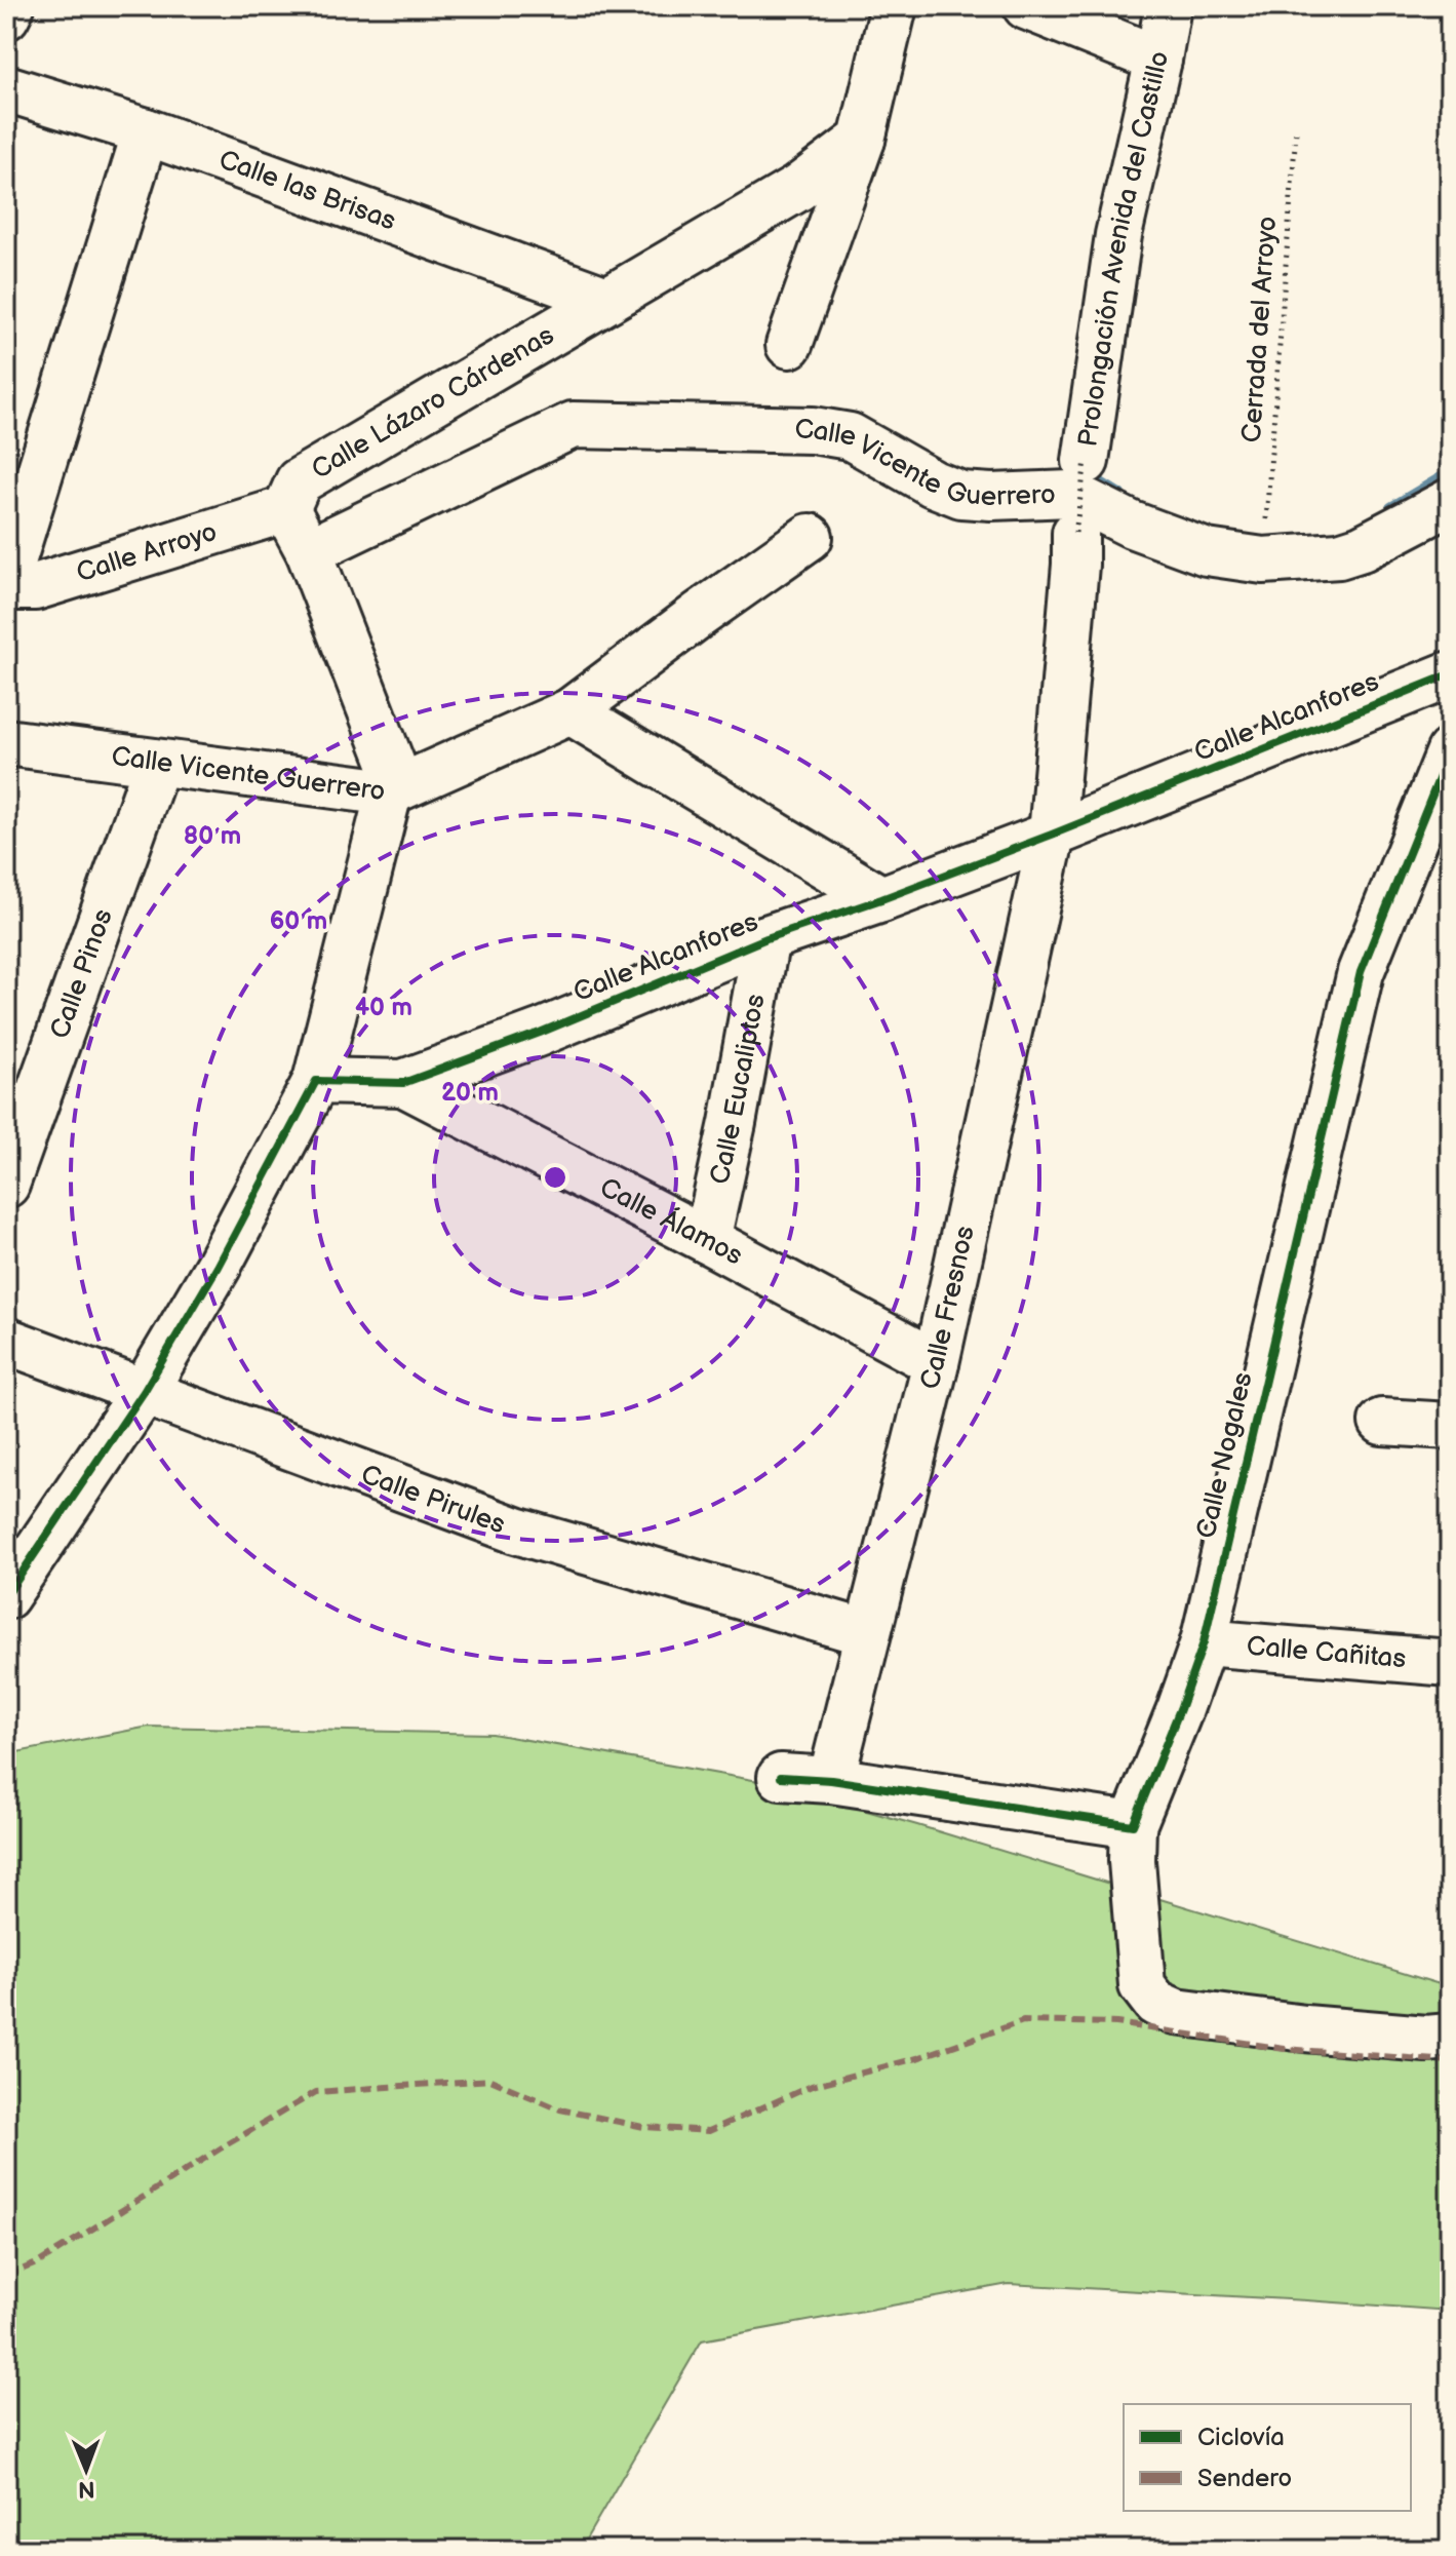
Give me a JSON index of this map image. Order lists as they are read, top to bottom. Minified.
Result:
{"streets":{"street":["Calle las Brisas","Prolongación Avenida del Castillo","Calle Lázaro Cárdenas","Calle Vicente Guerrero","Calle Arroyo","Calle Alcanfores","Calle Pinos","Calle Eucaliptos","Calle Álamos","Calle Fresnos","Calle Nogales","Calle Pirules","Calle Cañitas"],"path":["Cerrada del Arroyo"]},"crossings":[["Calle las Brisas","Calle Lázaro Cárdenas"],["Calle Lázaro Cárdenas","Calle Arroyo"],["Calle Vicente Guerrero","Calle Pinos"],["Calle Alcanfores","Calle Eucaliptos"],["Calle Alcanfores","Calle Álamos"],["Calle Alcanfores","Calle Fresnos"],["Calle Eucaliptos","Calle Álamos"],["Calle Álamos","Calle Fresnos"],["Calle Fresnos","Calle Pirules"],["Calle Nogales","Calle Cañitas"]],"legend":["Ciclovía","Sendero"],"north":"bottom","rings":["80 m","60 m","40 m","20 m"]}
